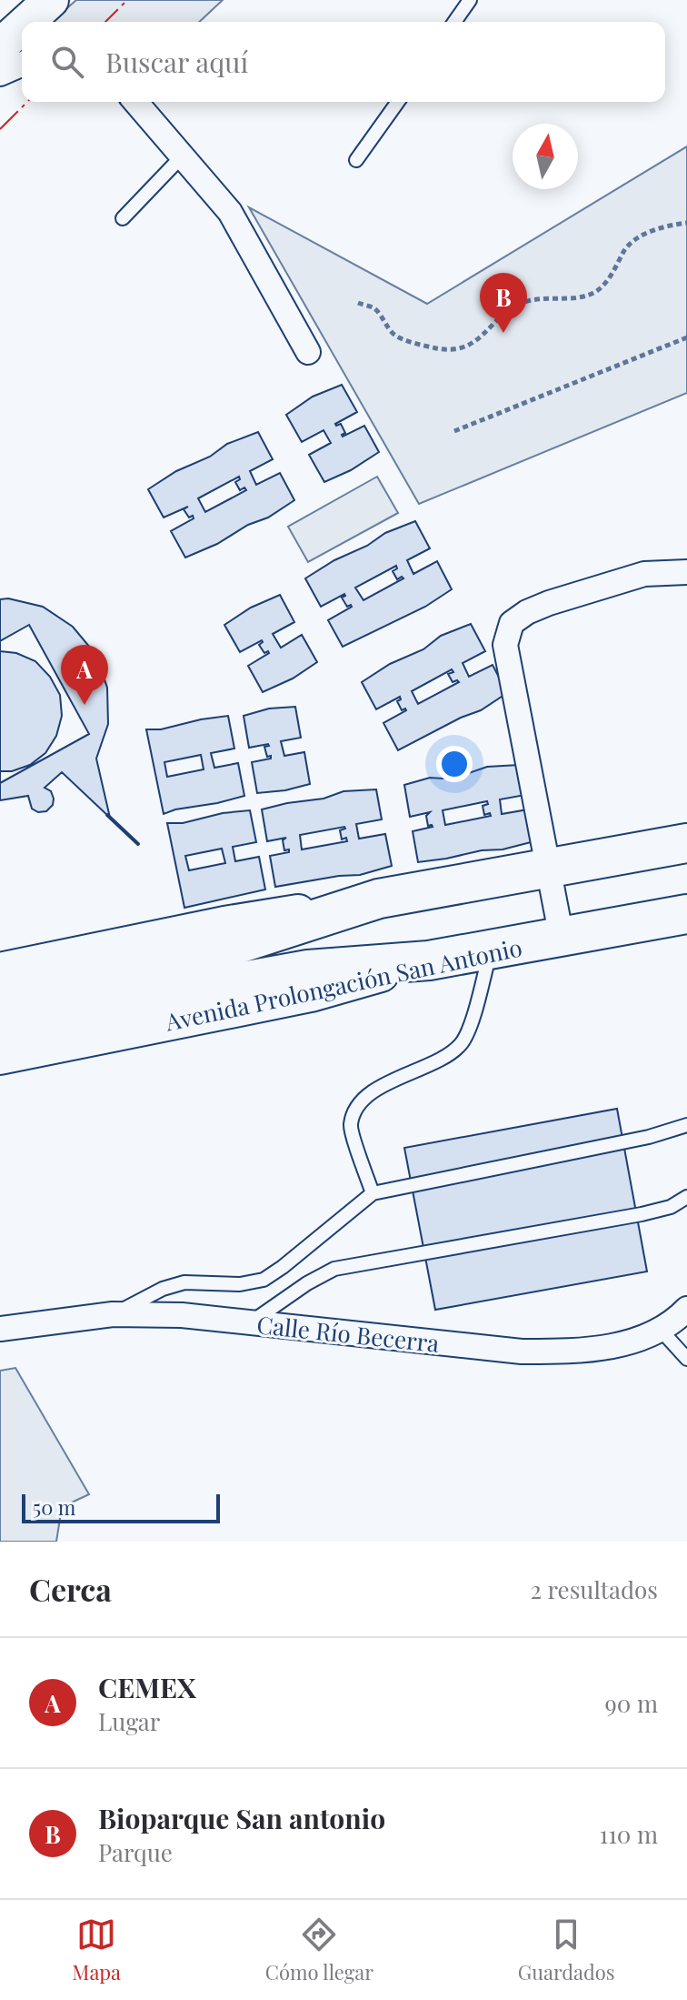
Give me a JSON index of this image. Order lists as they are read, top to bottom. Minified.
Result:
{"streets":{"main road":["Avenida Prolongación San Antonio"],"street":["Calle Río Becerra"]},"scale_bar":"50 m","north":"top","page":{"search":"Buscar aquí","pins":["B","A"],"scale":"50 m","heading":["Cerca","2 resultados"],"list":[{"mark":"A","name":"CEMEX","note":"Lugar","value":"90 m"},{"mark":"B","name":"Bioparque San antonio","note":"Parque","value":"110 m"}],"nav":["Mapa","Cómo llegar","Guardados"]}}
